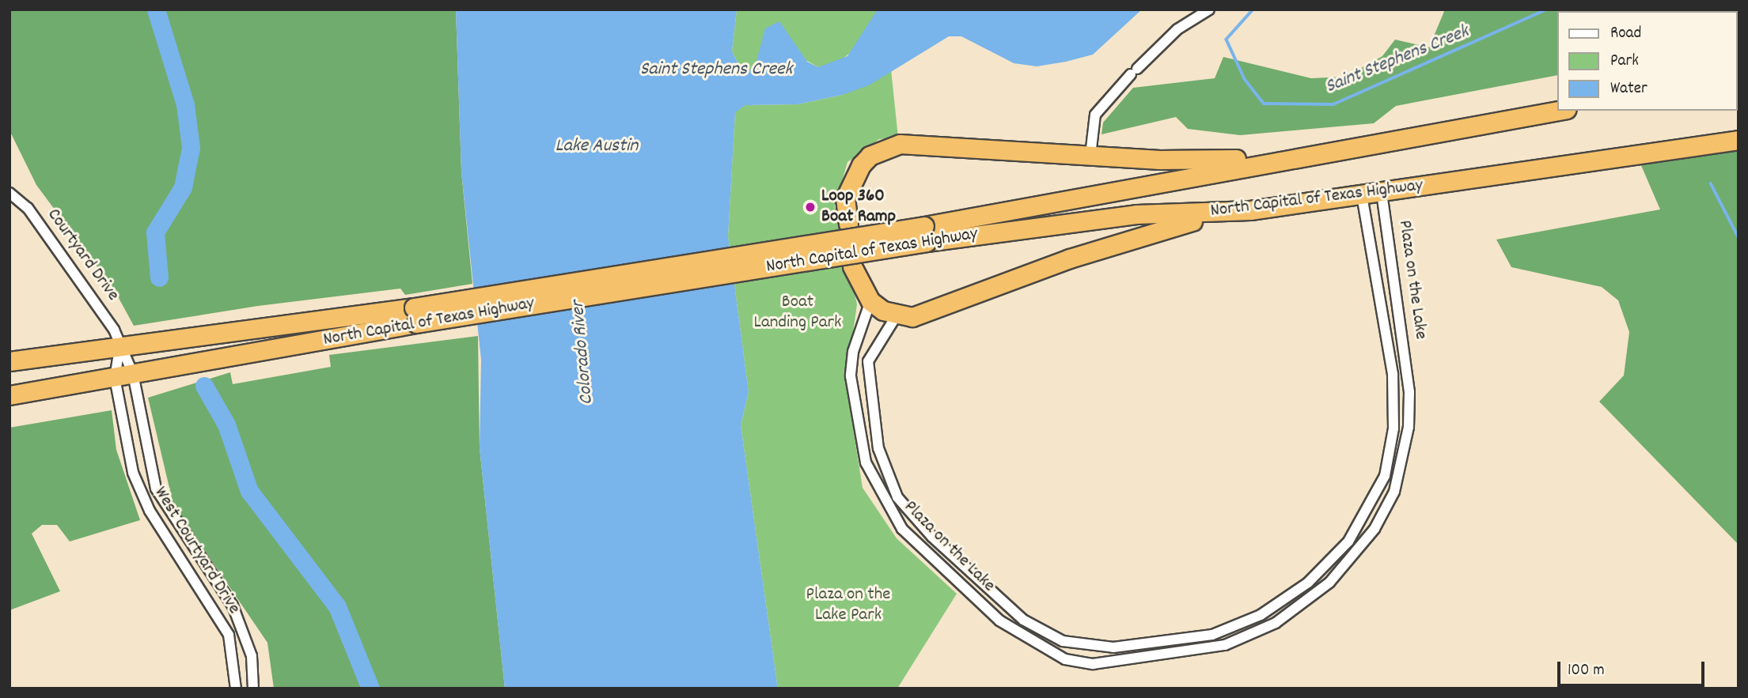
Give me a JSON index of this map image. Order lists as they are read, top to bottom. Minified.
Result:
{"streets":{"highway":["North Capital of Texas Highway"],"street":["Courtyard Drive","Plaza on the Lake","West Courtyard Drive"]},"crossings":[["North Capital of Texas Highway","Courtyard Drive"],["North Capital of Texas Highway","Plaza on the Lake"],["North Capital of Texas Highway","West Courtyard Drive"],["Courtyard Drive","West Courtyard Drive"]],"water":["Saint Stephens Creek","Lake Austin","Colorado River"],"parks":["Boat Landing Park","Plaza on the Lake Park"],"places":["Loop 360 Boat Ramp"],"legend":["Road","Park","Water"],"scale_bar":"100 m"}
